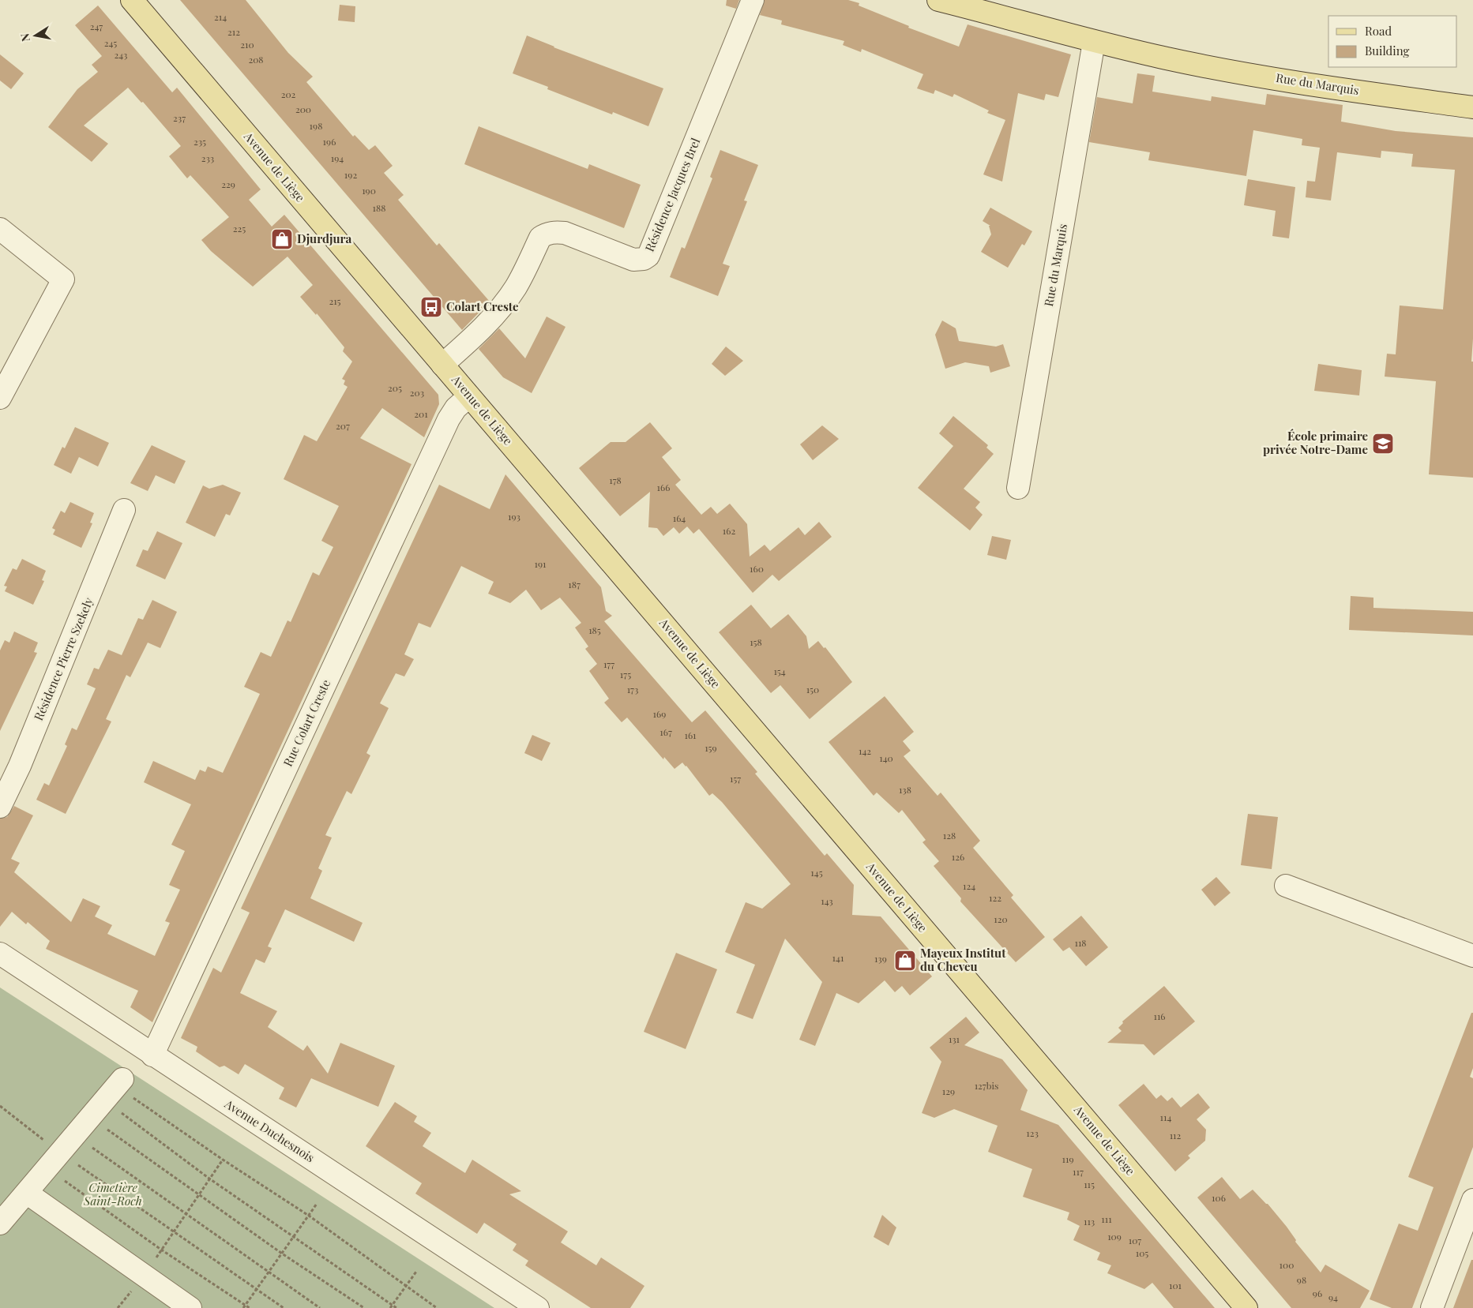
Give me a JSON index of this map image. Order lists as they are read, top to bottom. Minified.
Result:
{"streets":{"main road":["Rue du Marquis","Avenue de Liège"],"street":["Résidence Jacques Brel","Résidence Pierre Szekely","Rue Colart Creste","Avenue Duchesnois"]},"crossings":[["Avenue de Liège","Résidence Jacques Brel"],["Avenue de Liège","Rue Colart Creste"],["Rue Colart Creste","Avenue Duchesnois"]],"parks":["Cimetière Saint-Roch"],"places":{"shop":["Djurdjura","Mayeux Institut du Cheveu"],"bus stop":["Colart Creste"],"school or university":["École primaire privée Notre-Dame"]},"house_numbers":["214","247","212","245","210","243","208","202","200","237","198","235","196","233","194","192","229","190","188","225","215","205","203","201","207","178","166","193","164","162","191","160","187","185","158","177","154","175","173","150","169","167","161","159","142","140","157","138","128","126","145","124","122","143","120","118","141","139","116","131","127bis","129","114","123","112","119","117","115","106","111","113","109","107","105","100","98","101","96","94"],"legend":["Road","Building"],"north":"left"}
